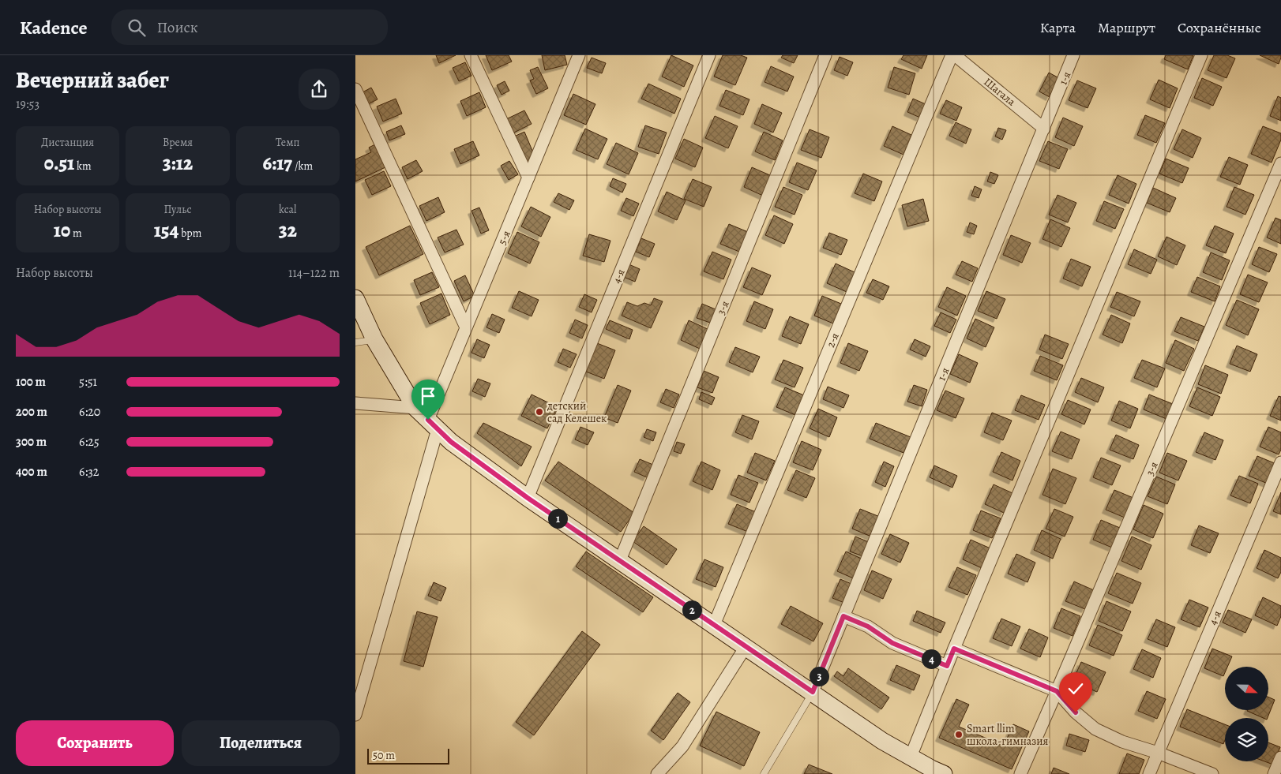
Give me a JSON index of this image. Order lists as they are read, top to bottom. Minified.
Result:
{"streets":{"street":["1-я","Шагала","5-я","4-я","3-я","2-я"]},"crossings":[["1-я","Шагала"]],"places":["детский сад Келешек","Smart llim школа-гимназия"],"scale_bar":"50 m","north":"right","page":{"header":"Kadence","search":"Поиск","nav":["Карта","Маршрут","Сохранённые"],"heading":["Вечерний забег","19:53"],"stats":[["Дистанция","0.51 km"],["Время","3:12"],["Темп","6:17 /km"],["Набор высоты","10 m"],["Пульс","154 bpm"],["kcal","32"]],"chart":["Набор высоты","114–122 m"],"list":[{"name":"100 m","note":"5:51"},{"name":"200 m","note":"6:20"},{"name":"300 m","note":"6:25"},{"name":"400 m","note":"6:32"}],"pins":["1","2","4","3"],"buttons":["Сохранить","Поделиться"],"scale":"50 m"}}
